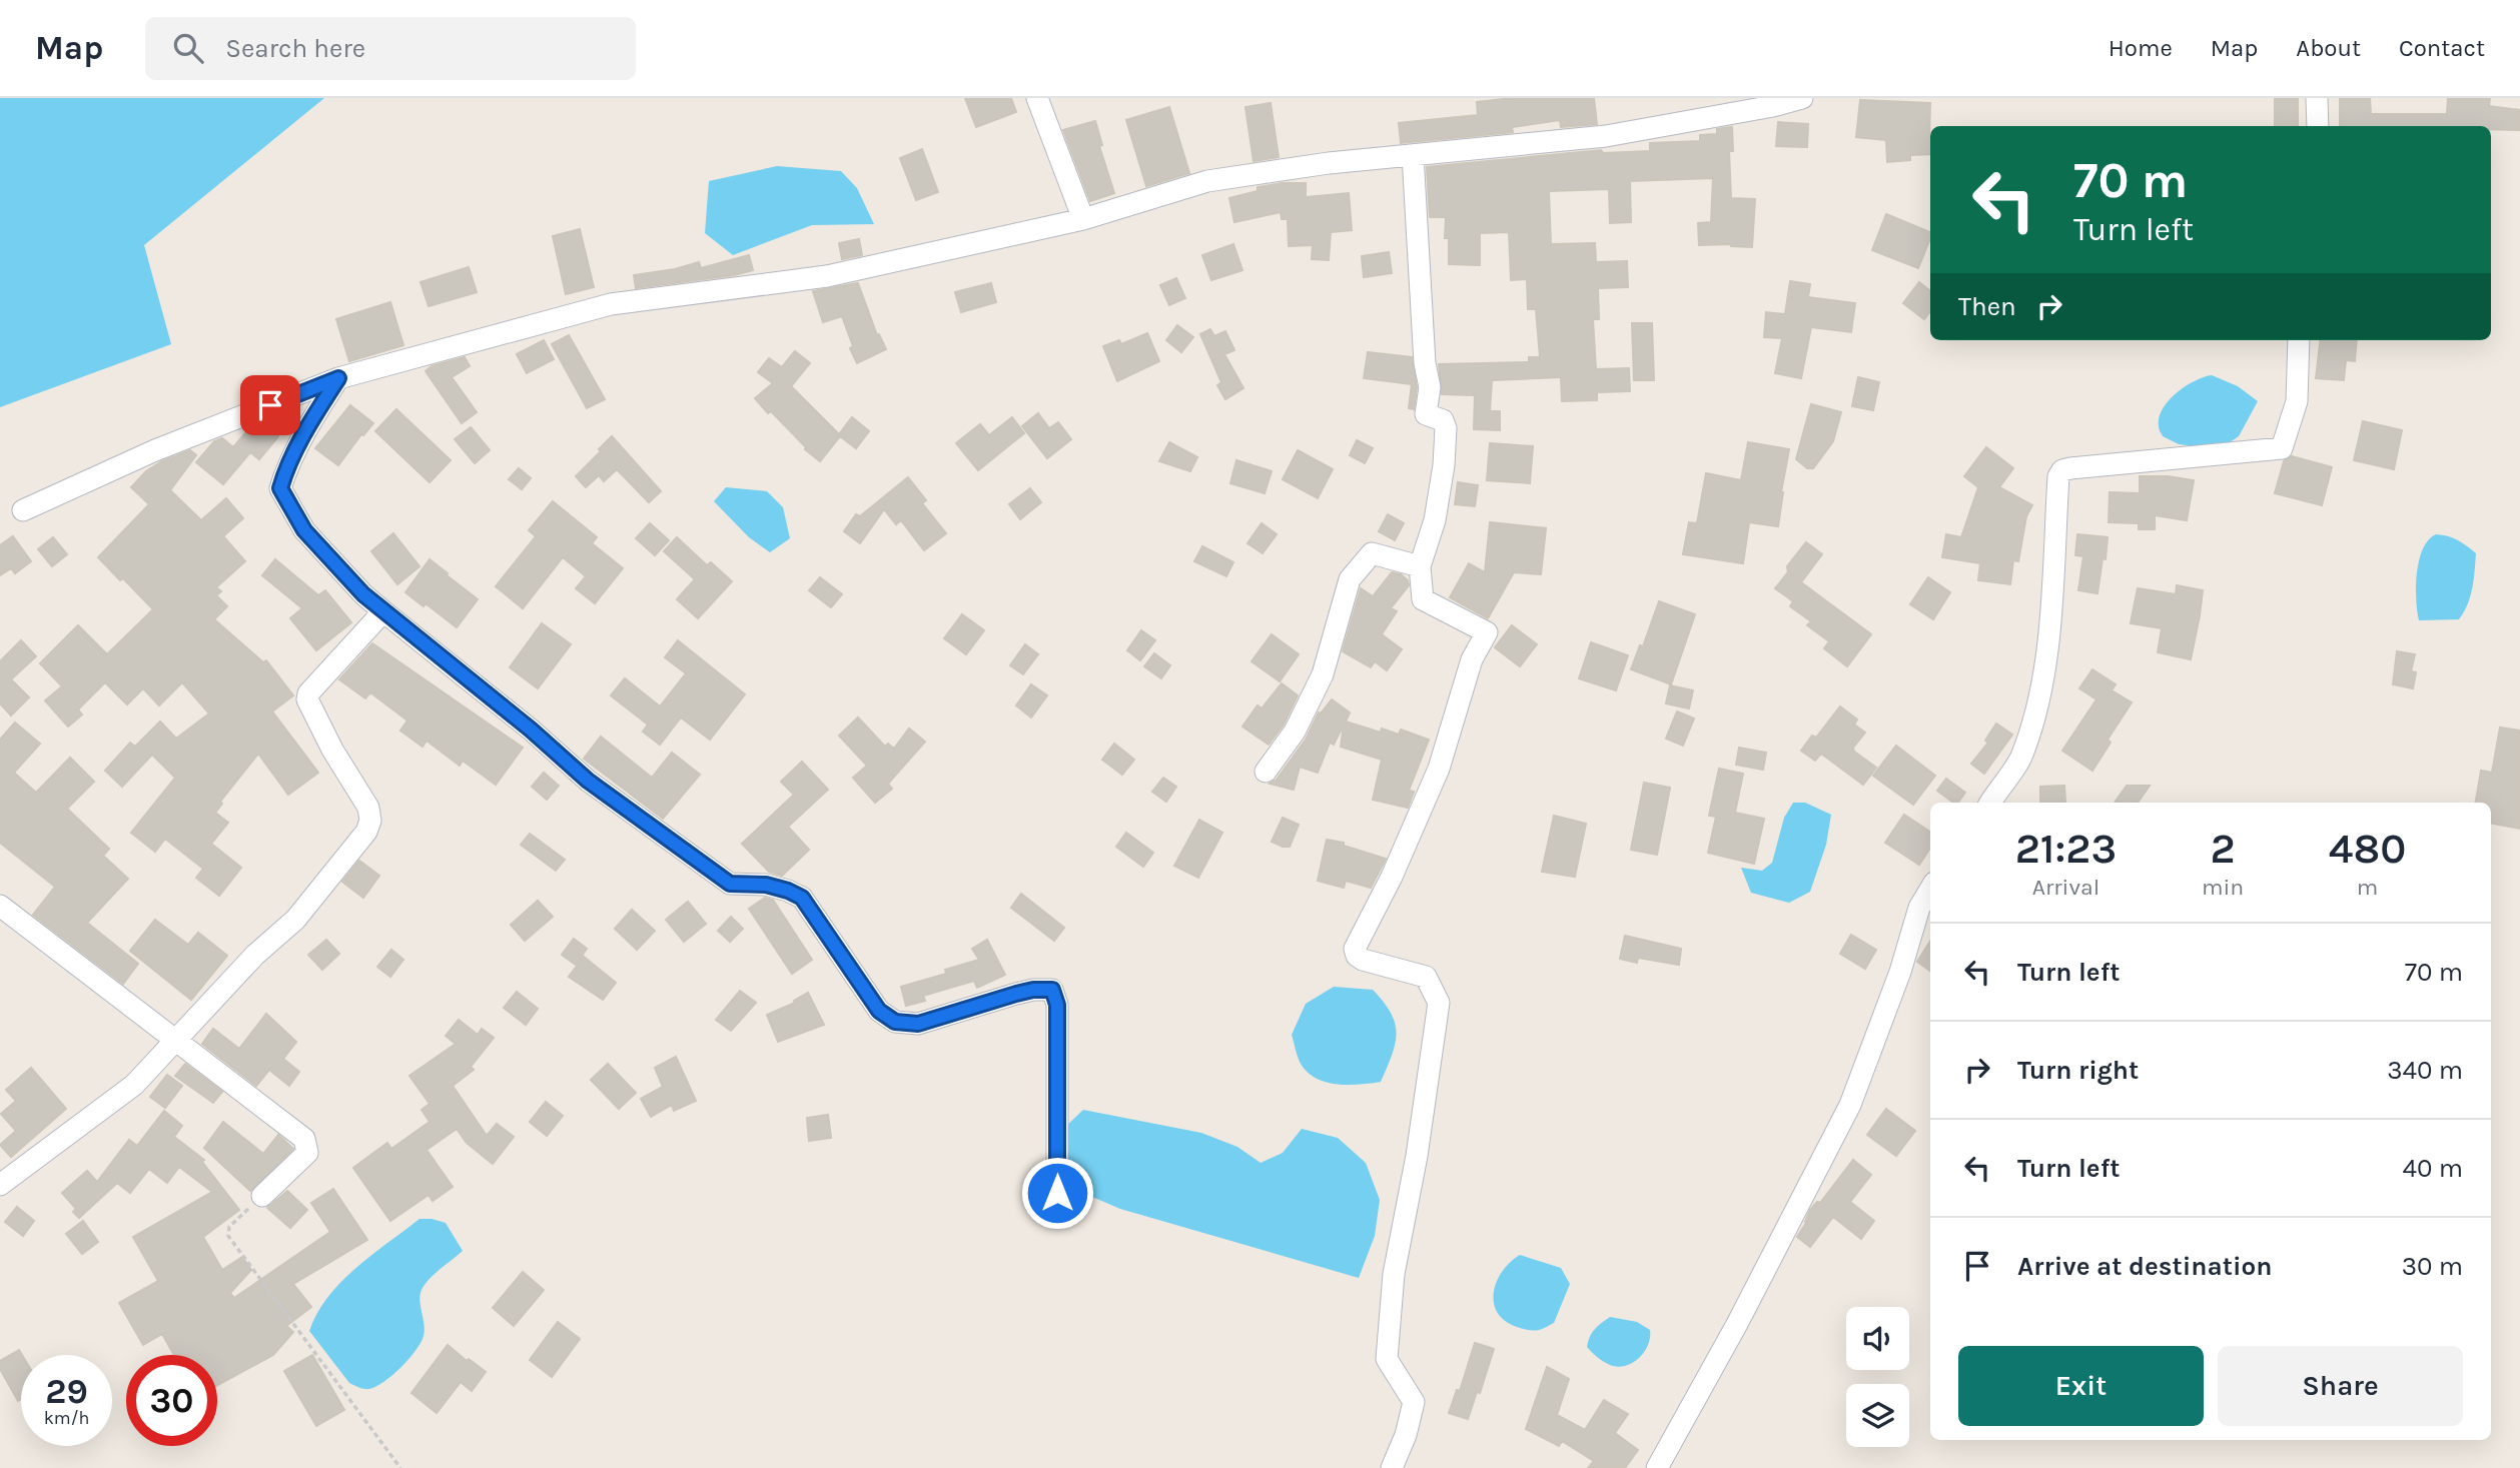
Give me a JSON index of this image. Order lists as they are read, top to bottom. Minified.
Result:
{"page":{"header":"Map","search":"Search here","nav":["Home","Map","About","Contact"],"turn":["70 m","Turn left"],"then":"Then","eta":["21:23","Arrival","2","min","480","m"],"list":[{"name":"Turn left","value":"70 m"},{"name":"Turn right","value":"340 m"},{"name":"Turn left","value":"40 m"},{"name":"Arrive at destination","value":"30 m"}],"buttons":["Exit","Share"],"speed":"29 km/h","limit":"30"}}
